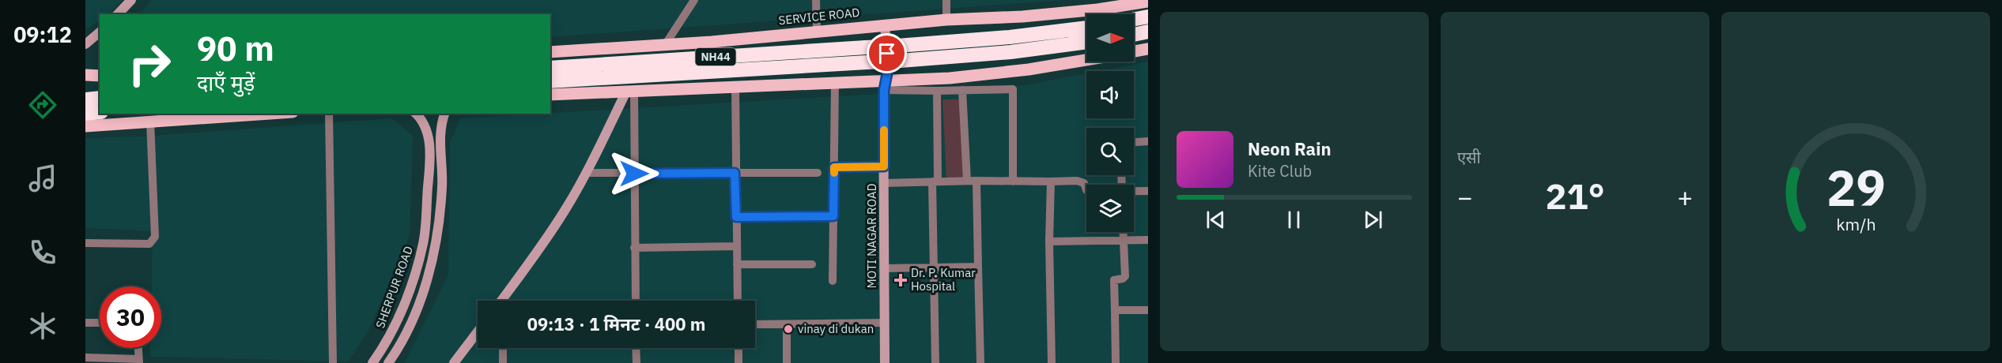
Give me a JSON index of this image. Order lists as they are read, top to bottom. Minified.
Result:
{"streets":{"highway":["NH44"],"main road":["SERVICE ROAD"],"street":["MOTI NAGAR ROAD","SHERPUR ROAD"]},"crossings":[["SERVICE ROAD","MOTI NAGAR ROAD"]],"places":{"health":["Dr. P. Kumar Hospital"],"other":["vinay di dukan"]},"north":"right","page":{"tabs":"09:12","tile":"एसी","turn":["90 m","दाएँ मुड़ें"],"song":["Neon Rain","Kite Club"],"heat":["−","21°","+"],"limit":"30","trip":"09:13 · 1 मिनट · 400 m","gauge":["29","km/h"]}}
